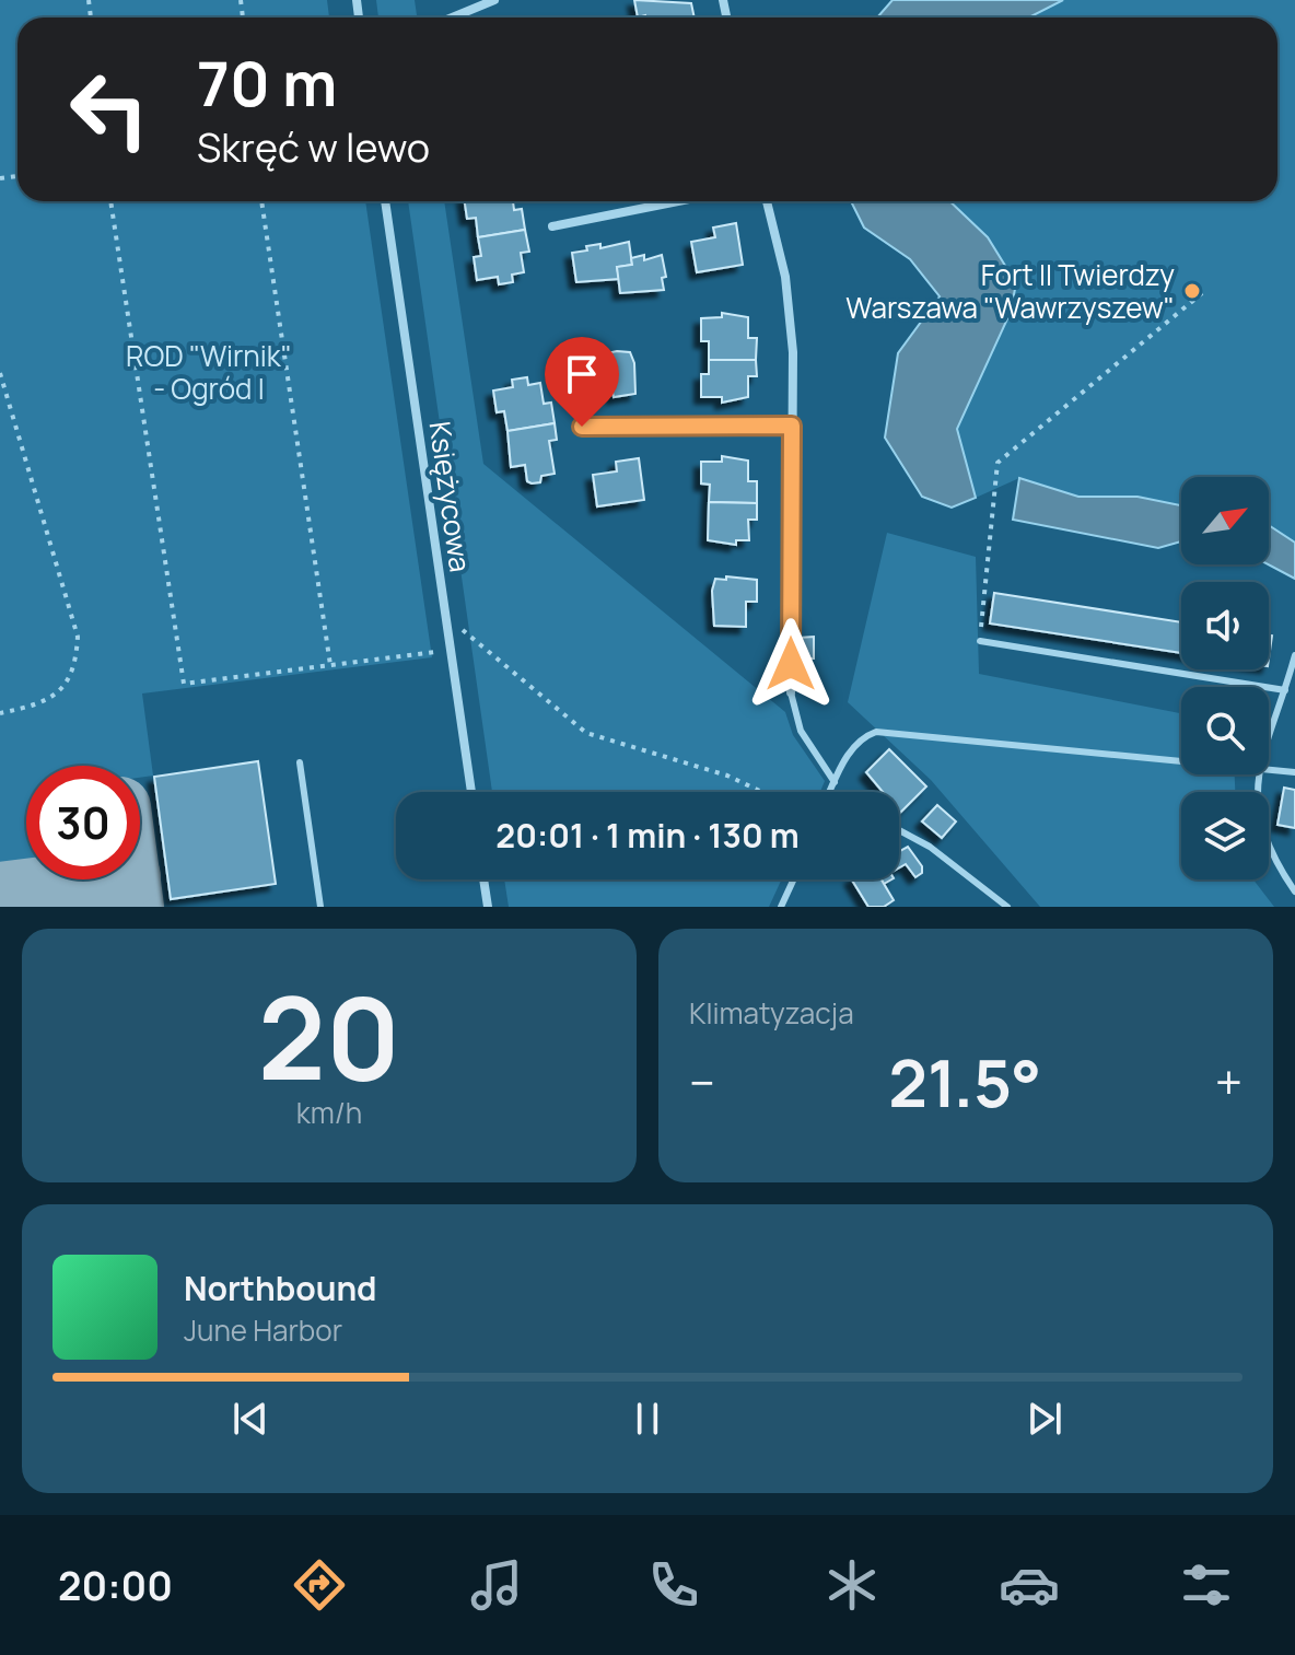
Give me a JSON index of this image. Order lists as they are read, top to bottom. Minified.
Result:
{"streets":{"street":["Księżycowa"]},"parks":["ROD \"Wirnik\" - Ogród I"],"places":["Fort II Twierdzy Warszawa \"Wawrzyszew\""],"north":"top right","page":{"turn":["70 m","Skręć w lewo"],"limit":"30","trip":"20:01 · 1 min · 130 m","tile":[["20","km/h"],"Klimatyzacja"],"heat":["−","21.5°","+"],"song":["Northbound","June Harbor"],"tabs":"20:00"}}
